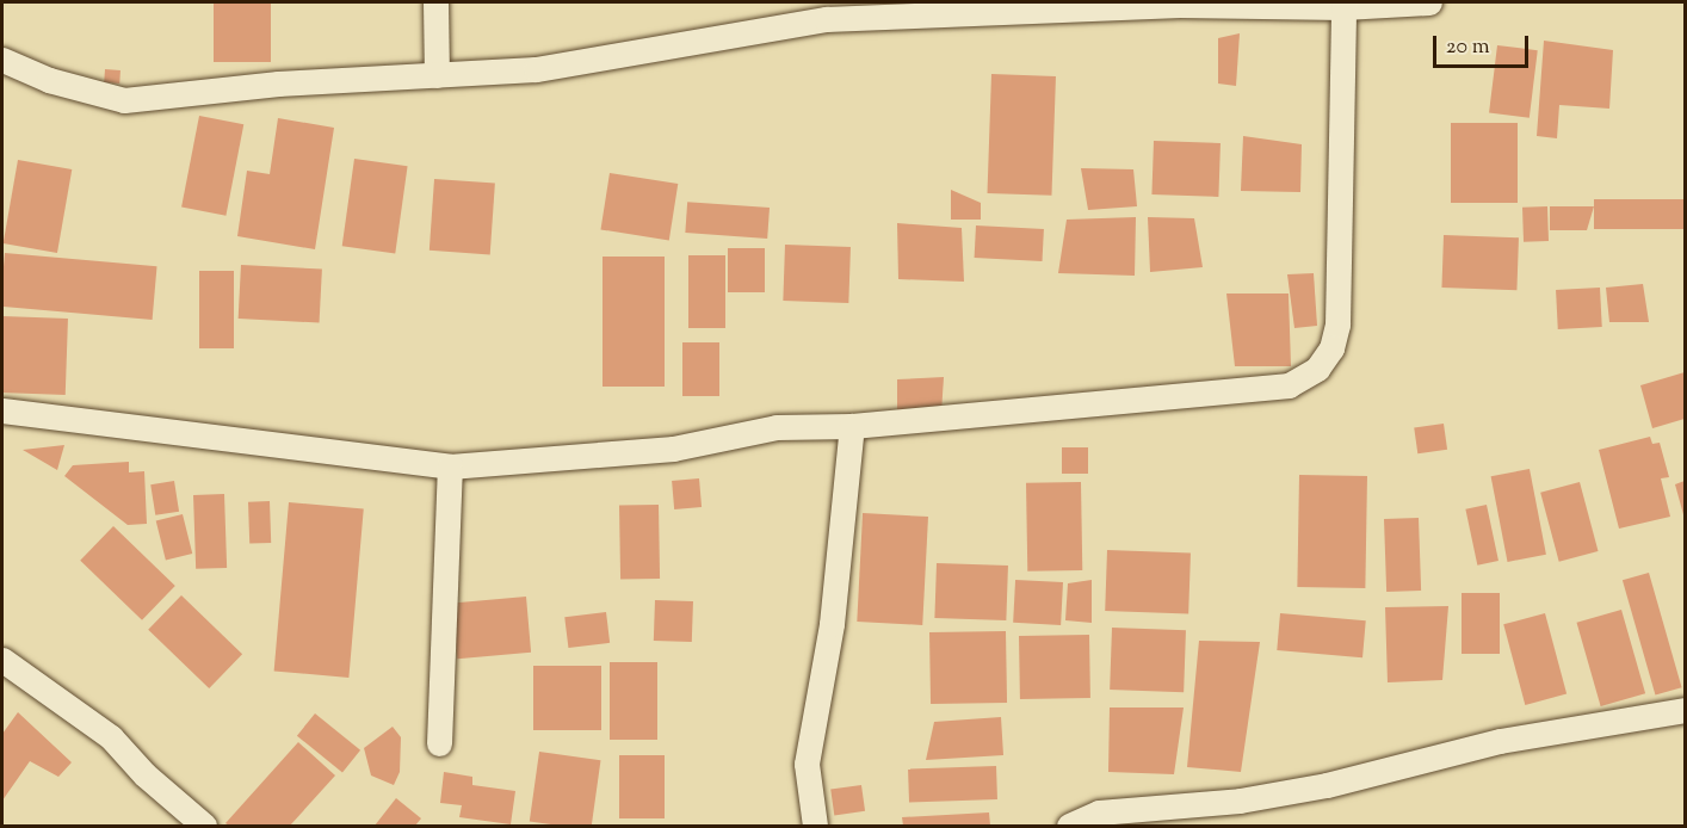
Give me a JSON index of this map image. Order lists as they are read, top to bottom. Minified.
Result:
{"scale_bar":"20 m"}
